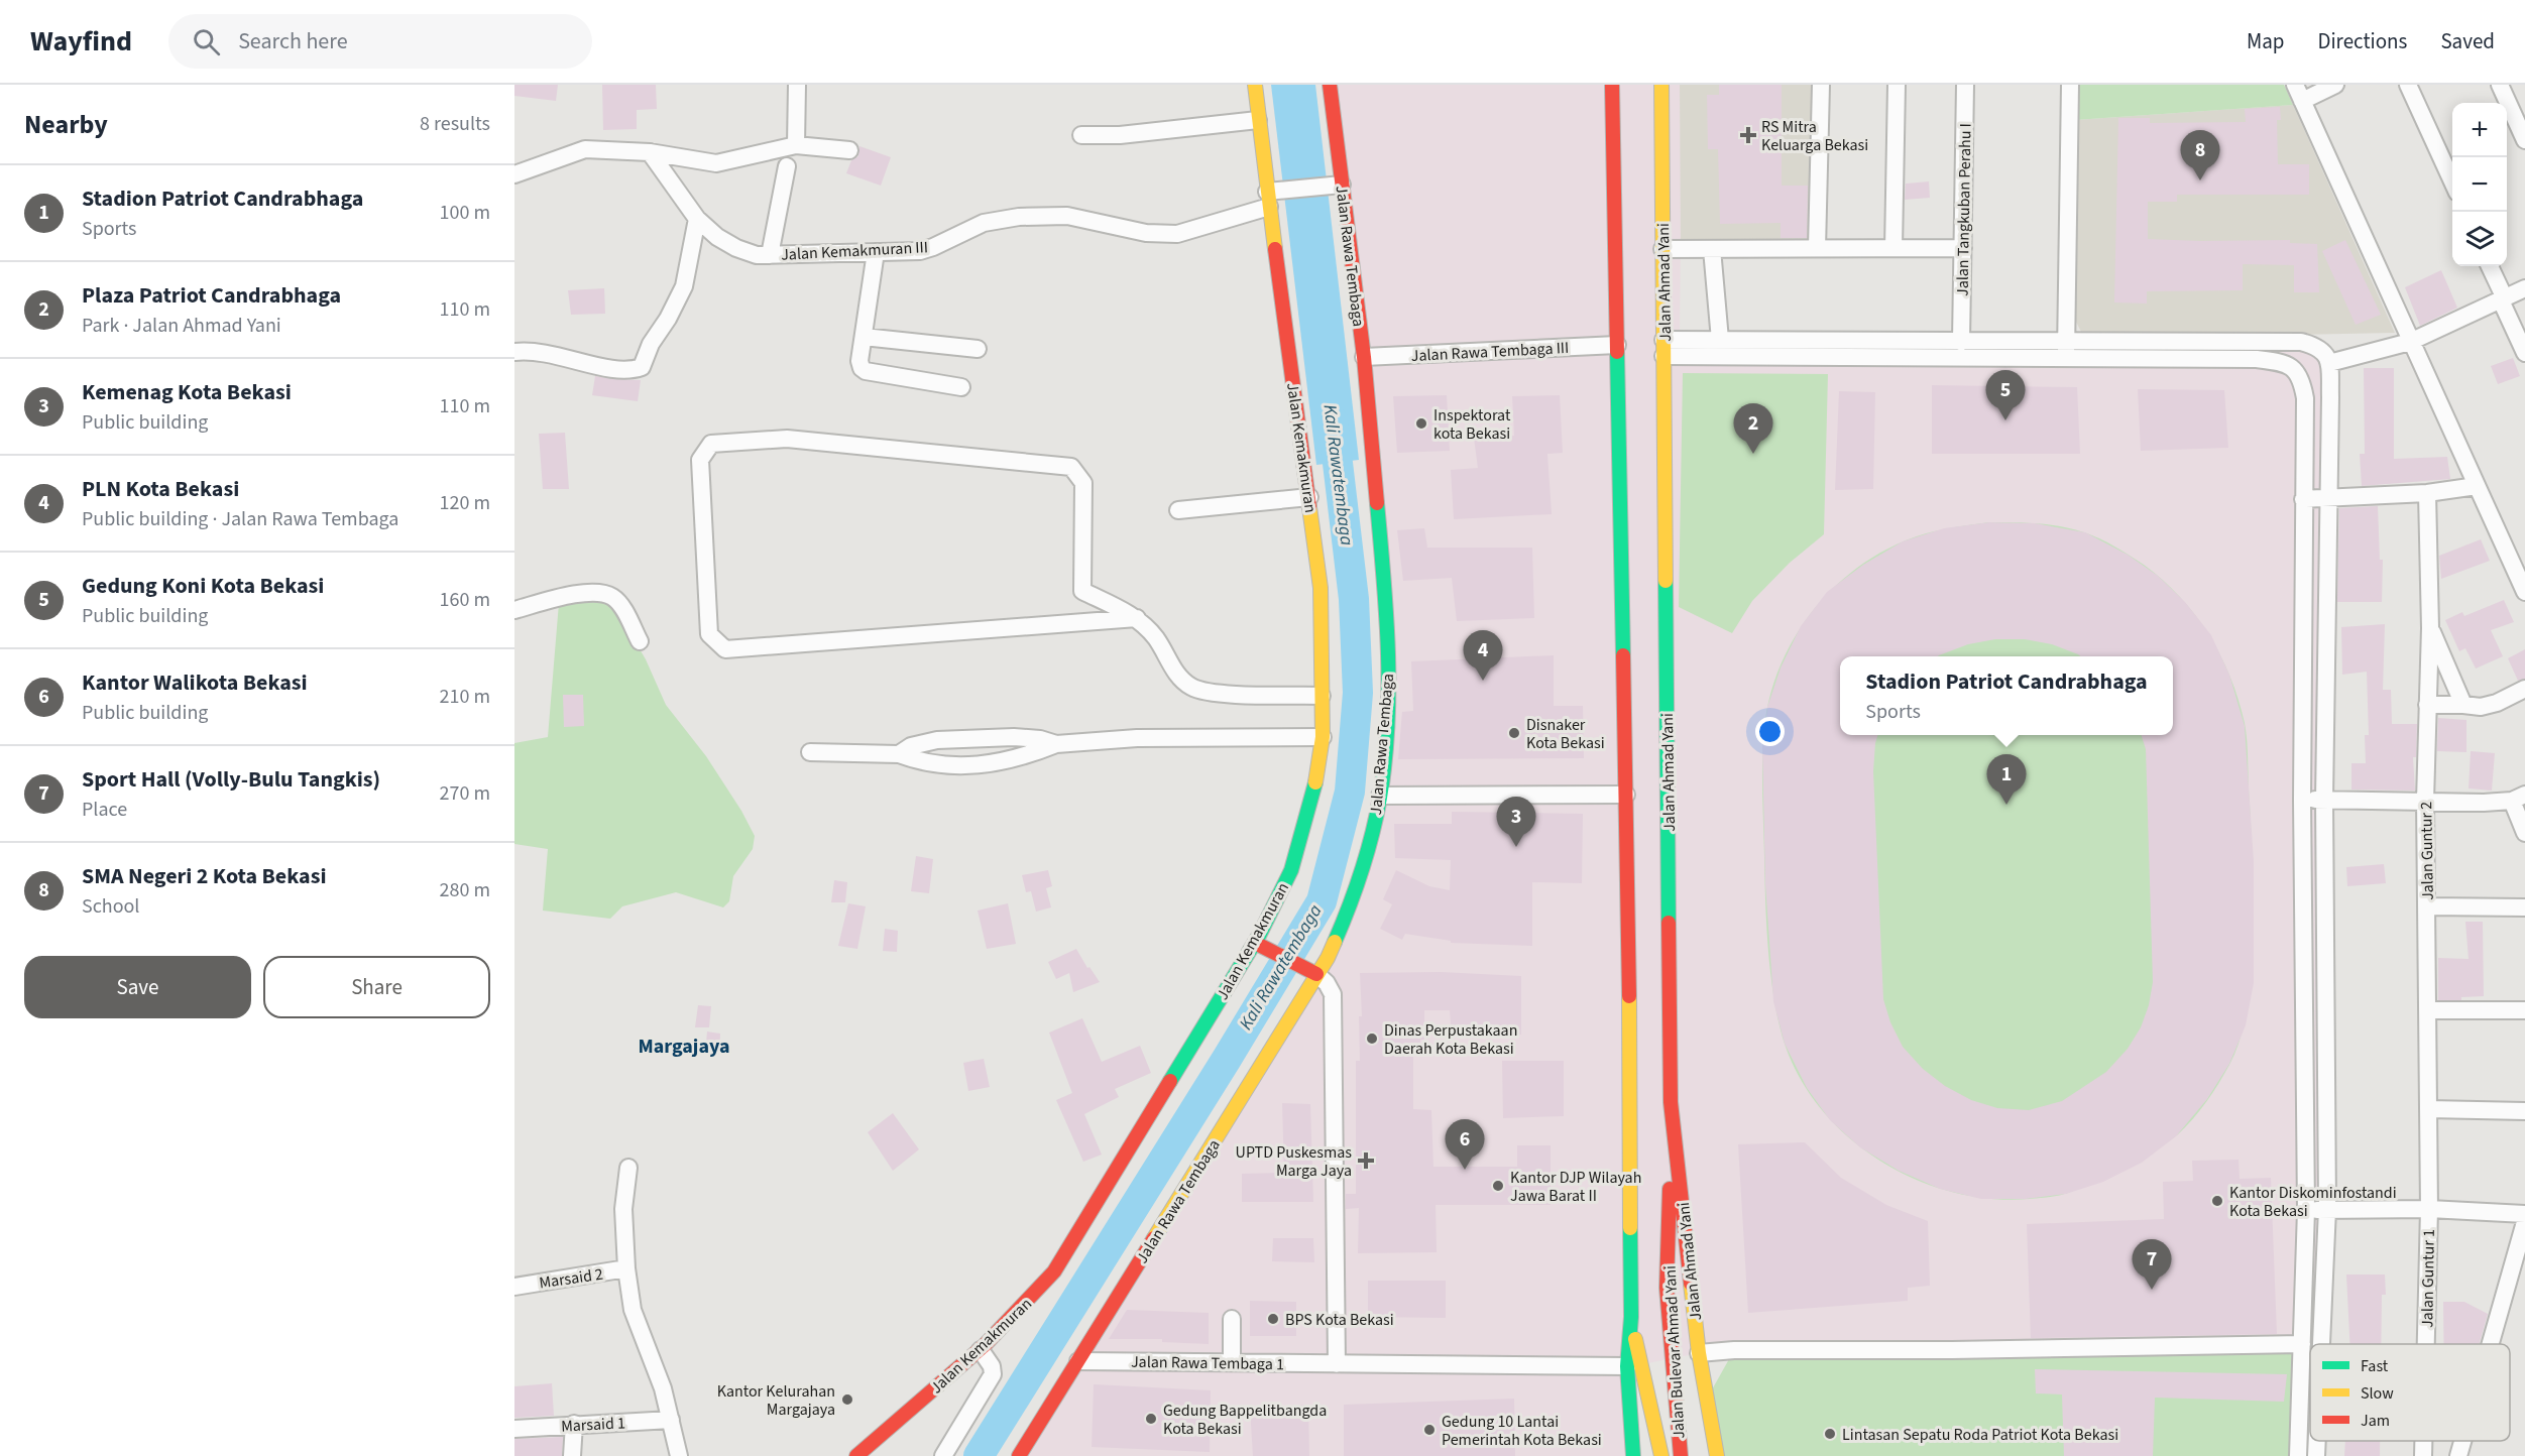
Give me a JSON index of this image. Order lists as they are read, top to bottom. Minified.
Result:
{"streets":{"main road":["Jalan Rawa Tembaga","Jalan Ahmad Yani","Jalan Kemakmuran","Jalan Bulevar Ahmad Yani"],"street":["Jalan Tangkuban Perahu I","Jalan Kemakmuran III","Jalan Rawa Tembaga III","Jalan Guntur 2","Marsaid 2","Jalan Guntur 1","Jalan Rawa Tembaga 1","Marsaid 1"]},"crossings":[["Jalan Kemakmuran III","Jalan Rawa Tembaga"],["Jalan Kemakmuran III","Jalan Kemakmuran"],["Jalan Rawa Tembaga","Jalan Rawa Tembaga III"],["Jalan Rawa Tembaga","Jalan Rawa Tembaga 1"],["Jalan Ahmad Yani","Jalan Bulevar Ahmad Yani"],["Jalan Guntur 2","Jalan Guntur 1"]],"districts":["Margajaya"],"water":["Kali Rawatembaga"],"places":{"health":["RS Mitra Keluarga Bekasi","UPTD Puskesmas Marga Jaya"],"other":["Inspektorat kota Bekasi","Disnaker Kota Bekasi","Dinas Perpustakaan Daerah Kota Bekasi","Kantor DJP Wilayah Jawa Barat II","Kantor Diskominfostandi Kota Bekasi","BPS Kota Bekasi","Kantor Kelurahan Margajaya","Gedung Bappelitbangda Kota Bekasi","Gedung 10 Lantai Pemerintah Kota Bekasi","Lintasan Sepatu Roda Patriot Kota Bekasi"]},"legend":["Fast","Slow","Jam"],"page":{"header":"Wayfind","search":"Search here","nav":["Map","Directions","Saved"],"heading":["Nearby","8 results"],"map_buttons":["+","−"],"pins":["8","5","2","4","1","3","6","7"],"list":[{"mark":"1","name":"Stadion Patriot Candrabhaga","note":"Sports","value":"100 m"},{"mark":"2","name":"Plaza Patriot Candrabhaga","note":"Park · Jalan Ahmad Yani","value":"110 m"},{"mark":"3","name":"Kemenag Kota Bekasi","note":"Public building","value":"110 m"},{"mark":"4","name":"PLN Kota Bekasi","note":"Public building · Jalan Rawa Tembaga","value":"120 m"},{"mark":"5","name":"Gedung Koni Kota Bekasi","note":"Public building","value":"160 m"},{"mark":"6","name":"Kantor Walikota Bekasi","note":"Public building","value":"210 m"},{"mark":"7","name":"Sport Hall (Volly-Bulu Tangkis)","note":"Place","value":"270 m"},{"mark":"8","name":"SMA Negeri 2 Kota Bekasi","note":"School","value":"280 m"}],"popup":["Stadion Patriot Candrabhaga","Sports"],"buttons":["Save","Share"]}}
